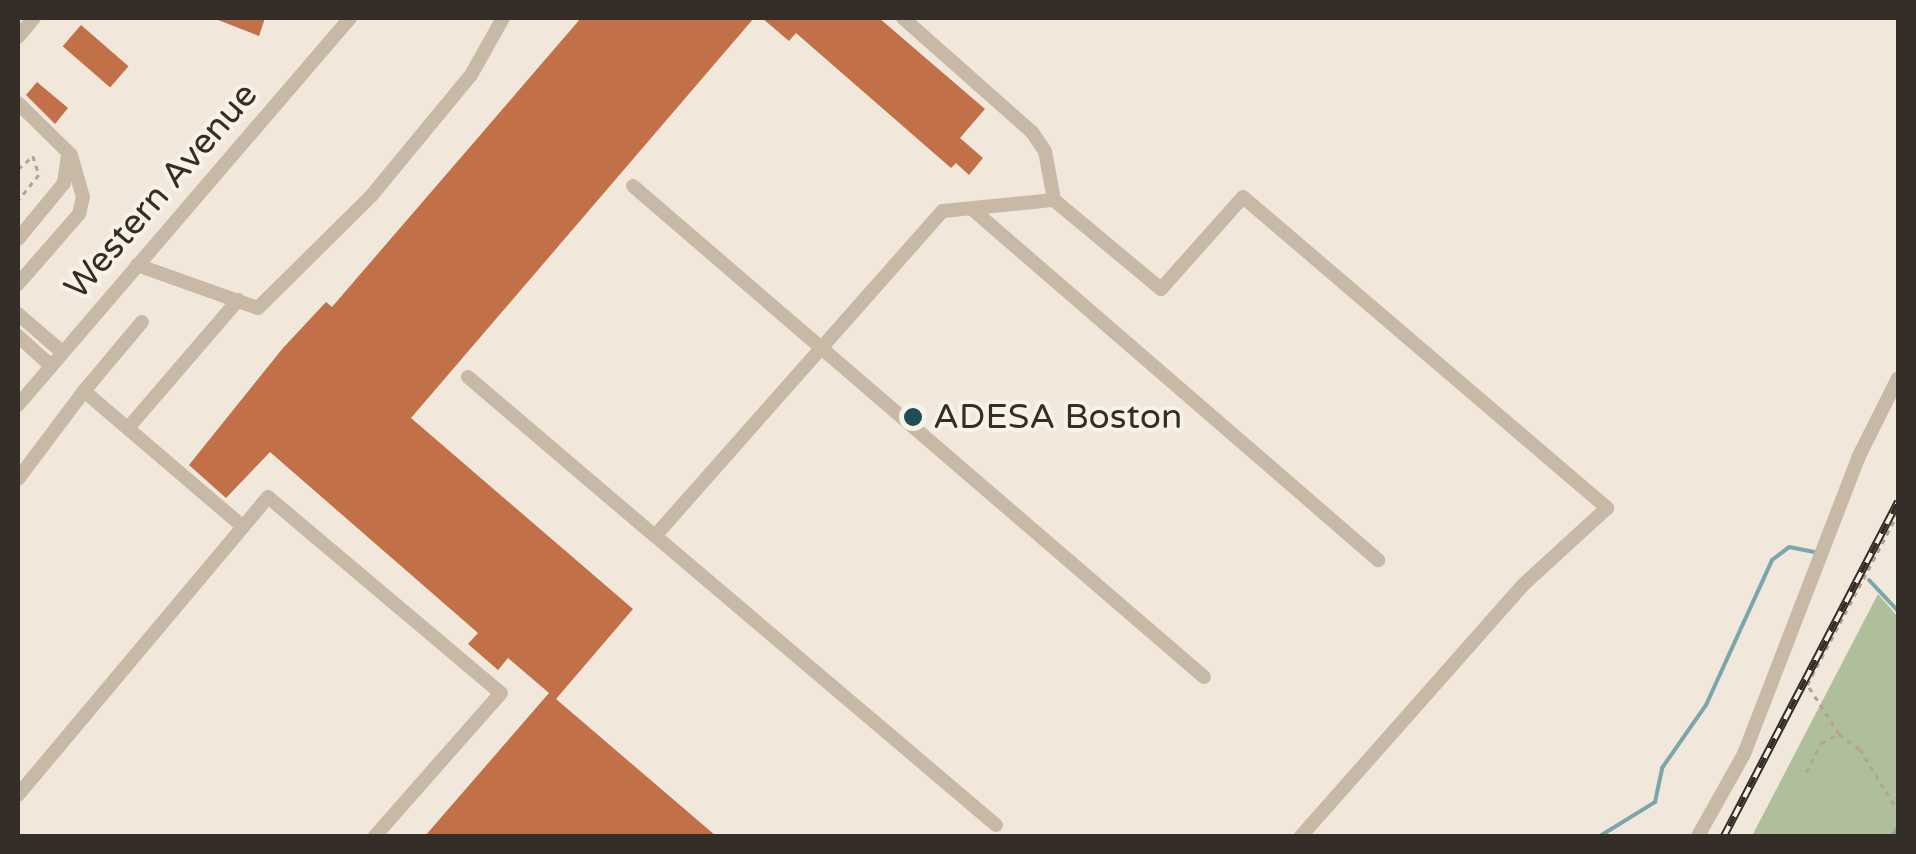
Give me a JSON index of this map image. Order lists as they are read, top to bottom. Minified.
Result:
{"streets":{"street":["Western Avenue"]},"places":["ADESA Boston"]}
